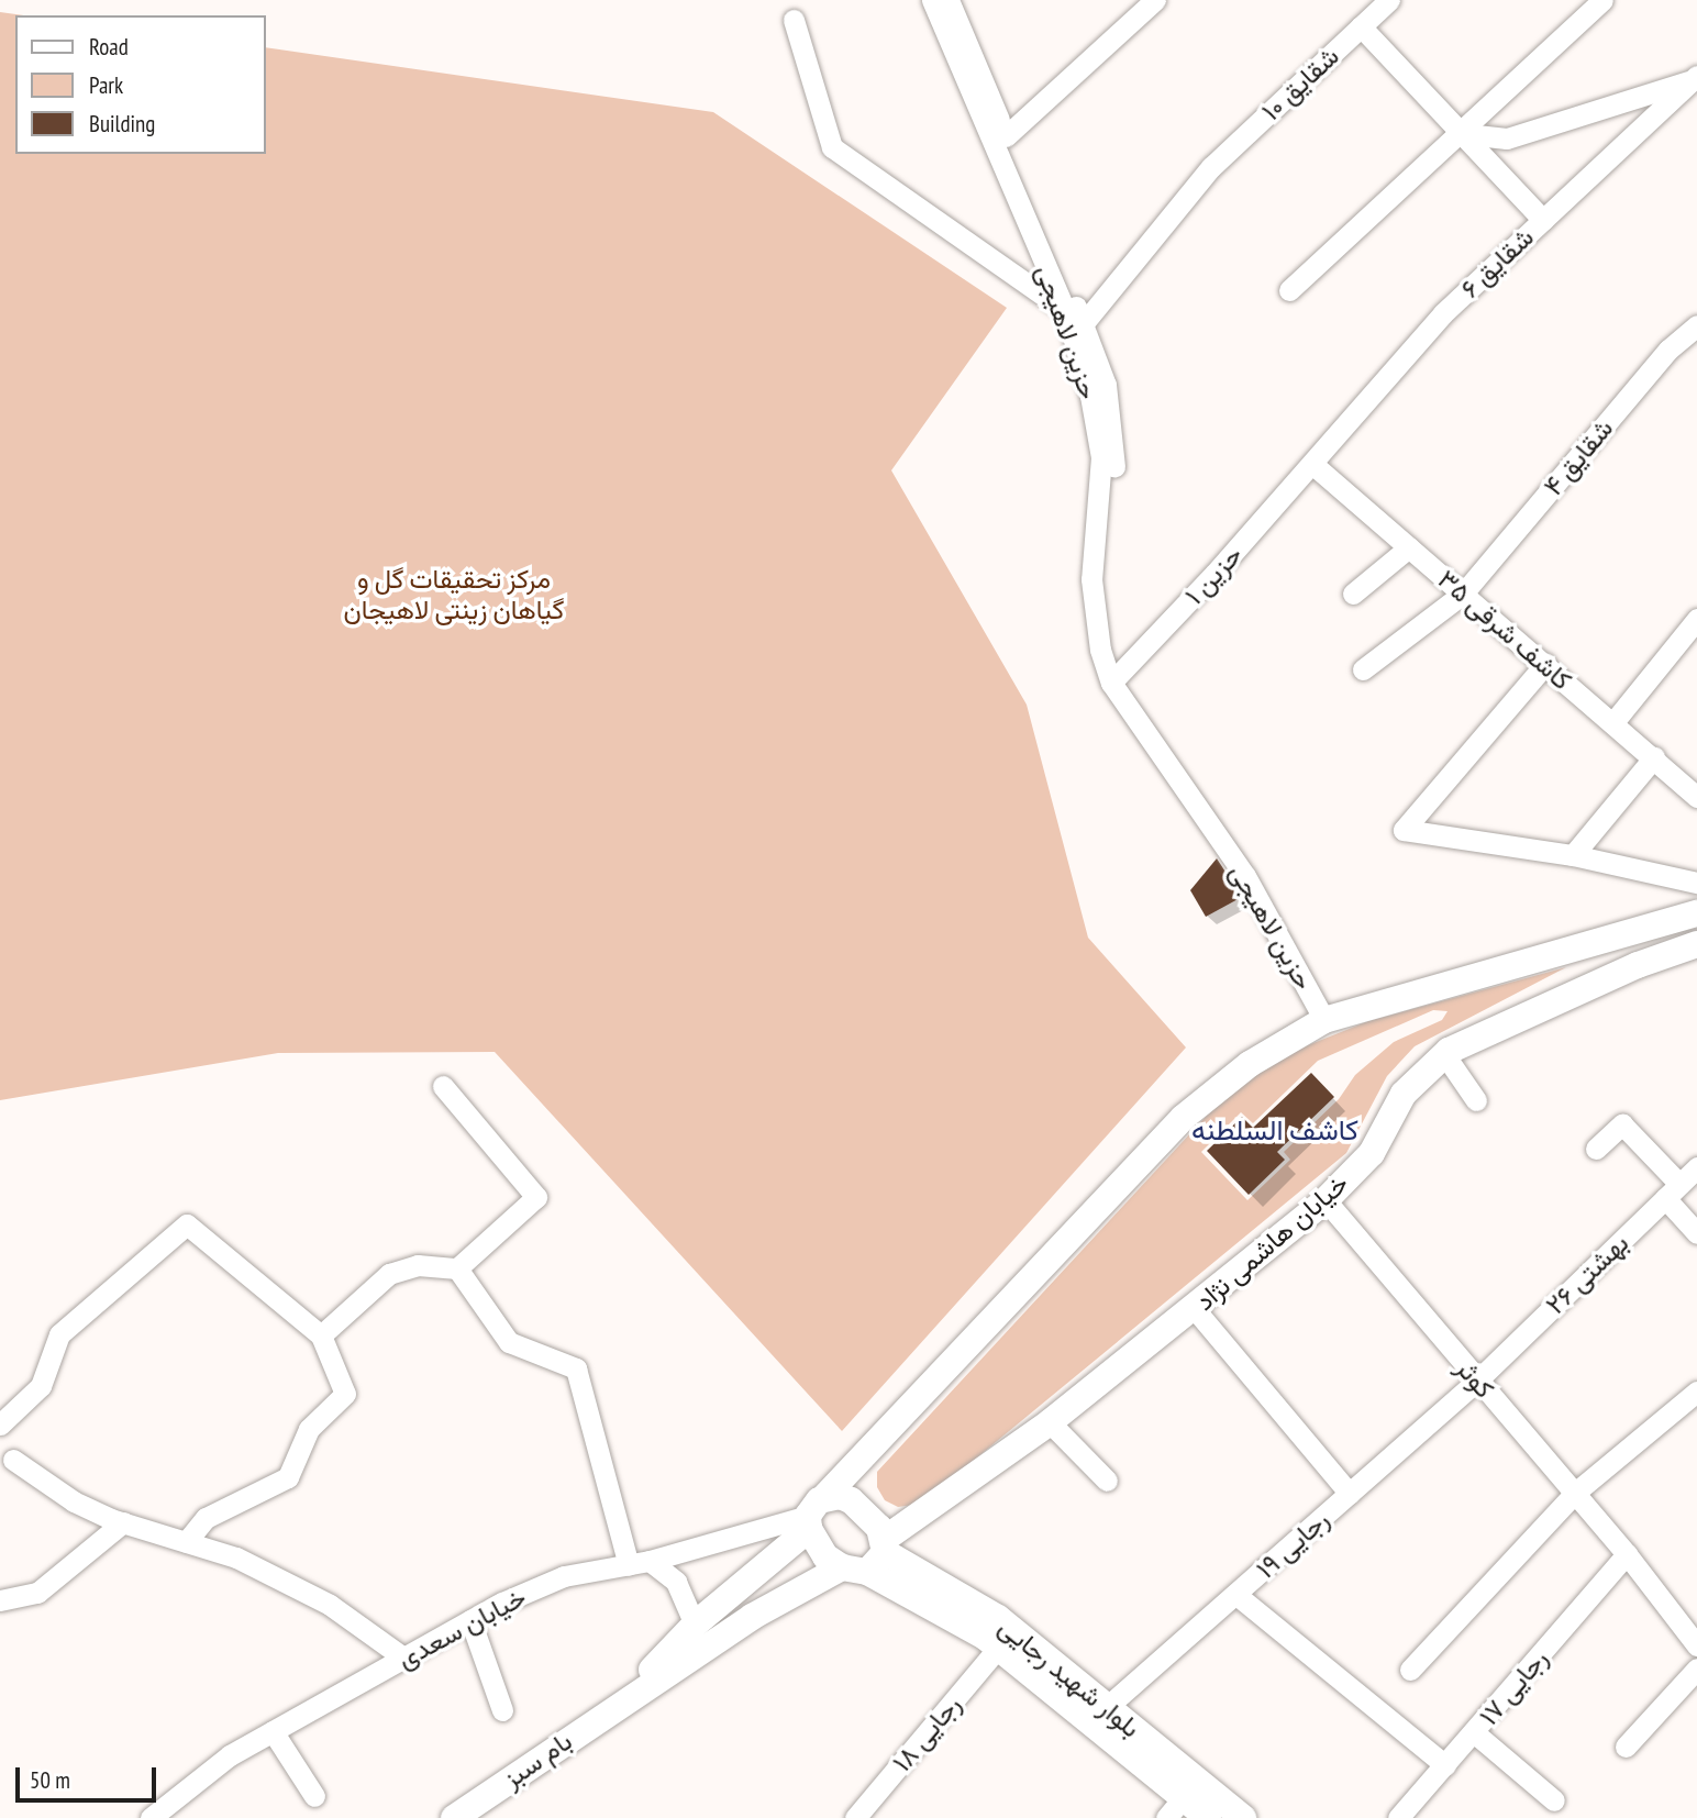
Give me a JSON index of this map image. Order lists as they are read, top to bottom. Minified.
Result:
{"streets":{"main road":["خیابان هاشمی نژاد","بلوار شهید رجایی","بام سبز"],"street":["شقایق ۱۰","شقایق ۶","حزین لاهیجی","شقایق ۴","حزین ۱","کاشف شرقی ۳۵","بهشتی ۲۶","کوثر","رجایی ۱۹","خیابان سعدی","رجایی ۱۷","رجایی ۱۸"]},"crossings":[["شقایق ۱۰","حزین لاهیجی"],["شقایق ۶","حزین ۱"],["شقایق ۶","کاشف شرقی ۳۵"],["حزین لاهیجی","حزین ۱"],["شقایق ۴","کاشف شرقی ۳۵"],["حزین ۱","کاشف شرقی ۳۵"],["خیابان هاشمی نژاد","کوثر"],["خیابان هاشمی نژاد","بلوار شهید رجایی"],["خیابان هاشمی نژاد","بام سبز"],["بهشتی ۲۶","کوثر"],["بهشتی ۲۶","رجایی ۱۹"],["کوثر","رجایی ۱۹"],["کوثر","رجایی ۱۷"],["رجایی ۱۹","بلوار شهید رجایی"],["بلوار شهید رجایی","رجایی ۱۸"]],"districts":["کاشف السلطنه"],"parks":["مرکز تحقیقات گل و گیاهان زینتی لاهیجان"],"legend":["Road","Park","Building"],"scale_bar":"50 m"}
